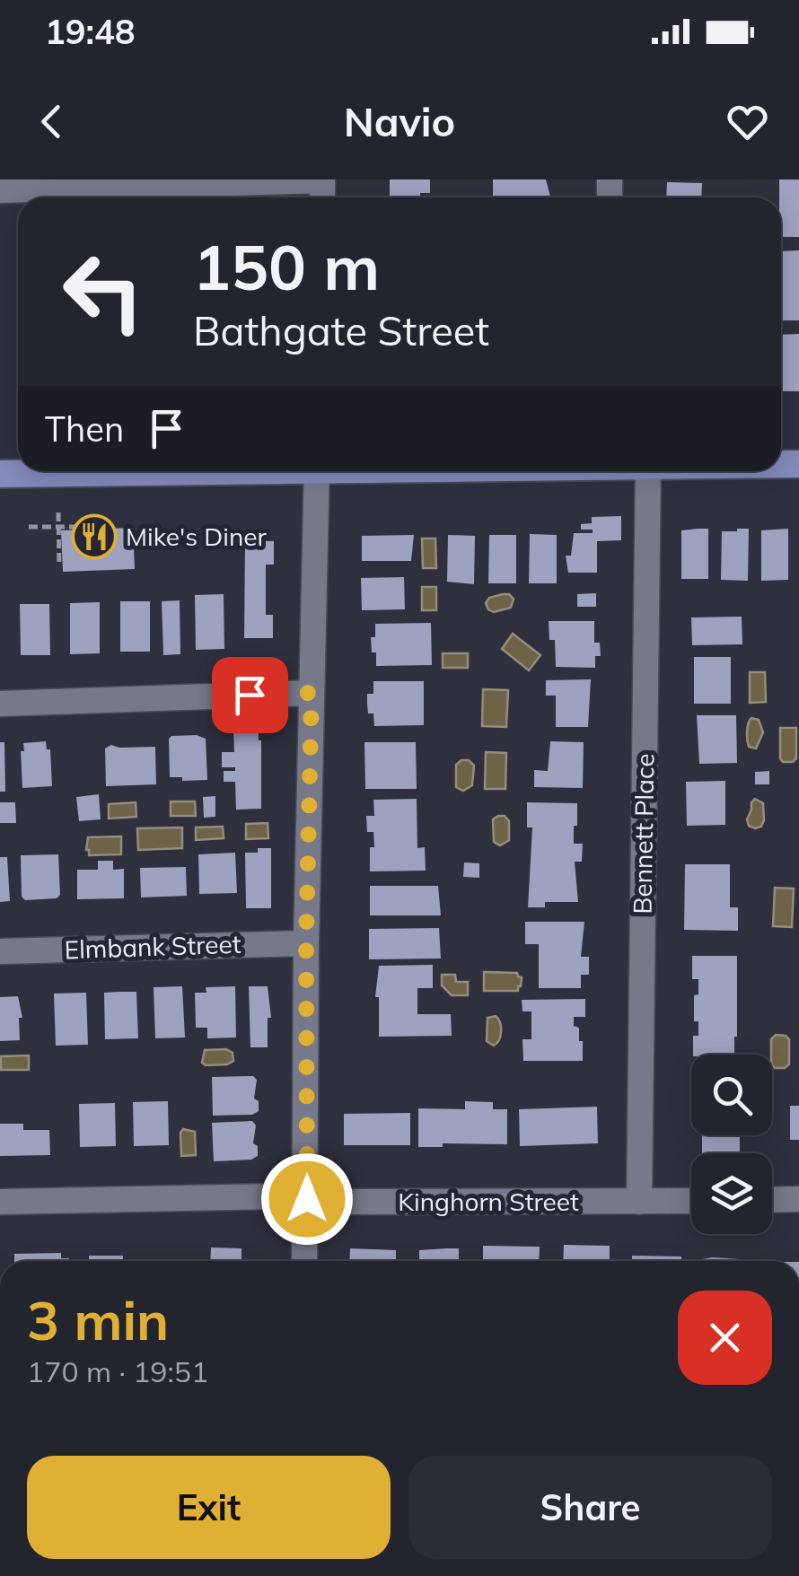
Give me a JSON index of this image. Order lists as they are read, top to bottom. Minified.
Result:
{"streets":{"street":["Bennett Place","Elmbank Street","Kinghorn Street"]},"crossings":[["Bennett Place","Kinghorn Street"]],"places":{"restaurant":["Mike's Diner"]},"page":{"status":"19:48","header":"Navio","turn":["150 m","Bathgate Street"],"then":"Then","heading":["3 min","170 m · 19:51"],"buttons":["Exit","Share"]}}
